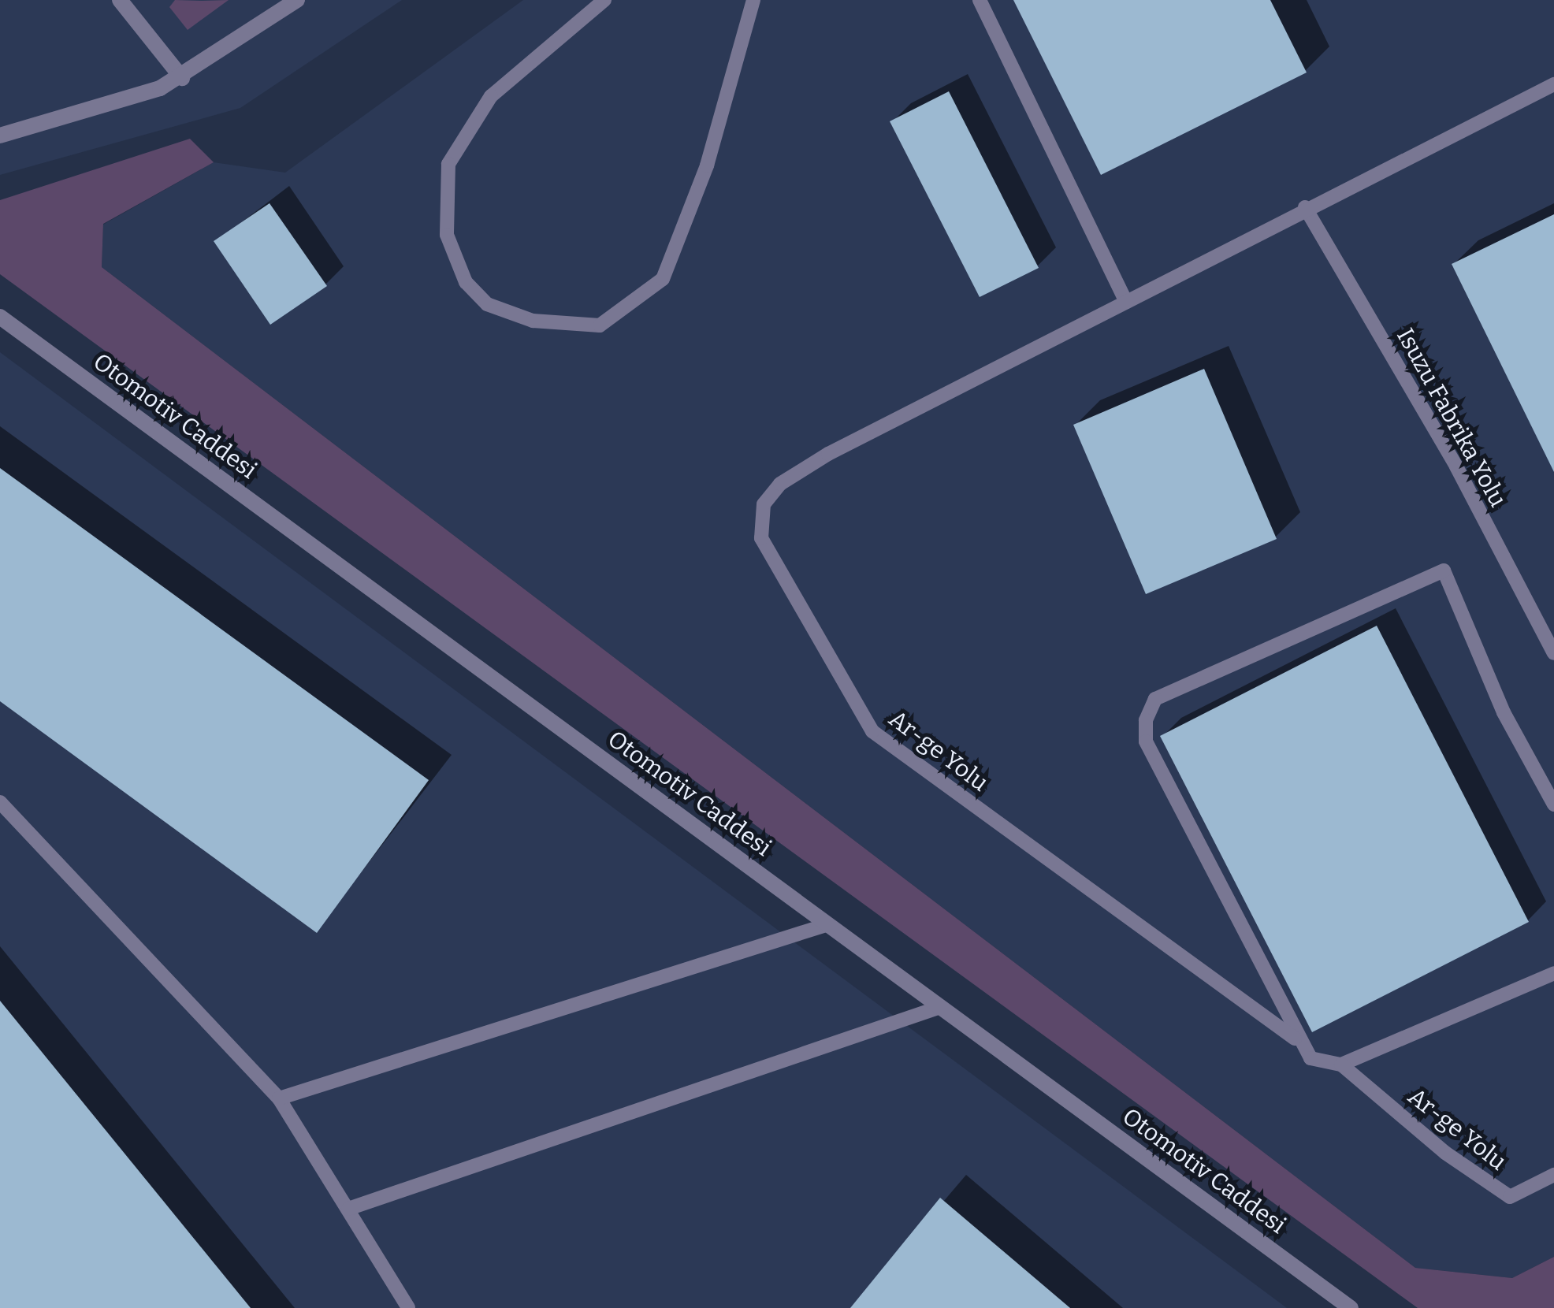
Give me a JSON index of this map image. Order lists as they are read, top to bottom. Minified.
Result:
{"streets":{"street":["Otomotiv Caddesi"],"lane":["Isuzu Fabrika Yolu","Ar-ge Yolu"]}}
